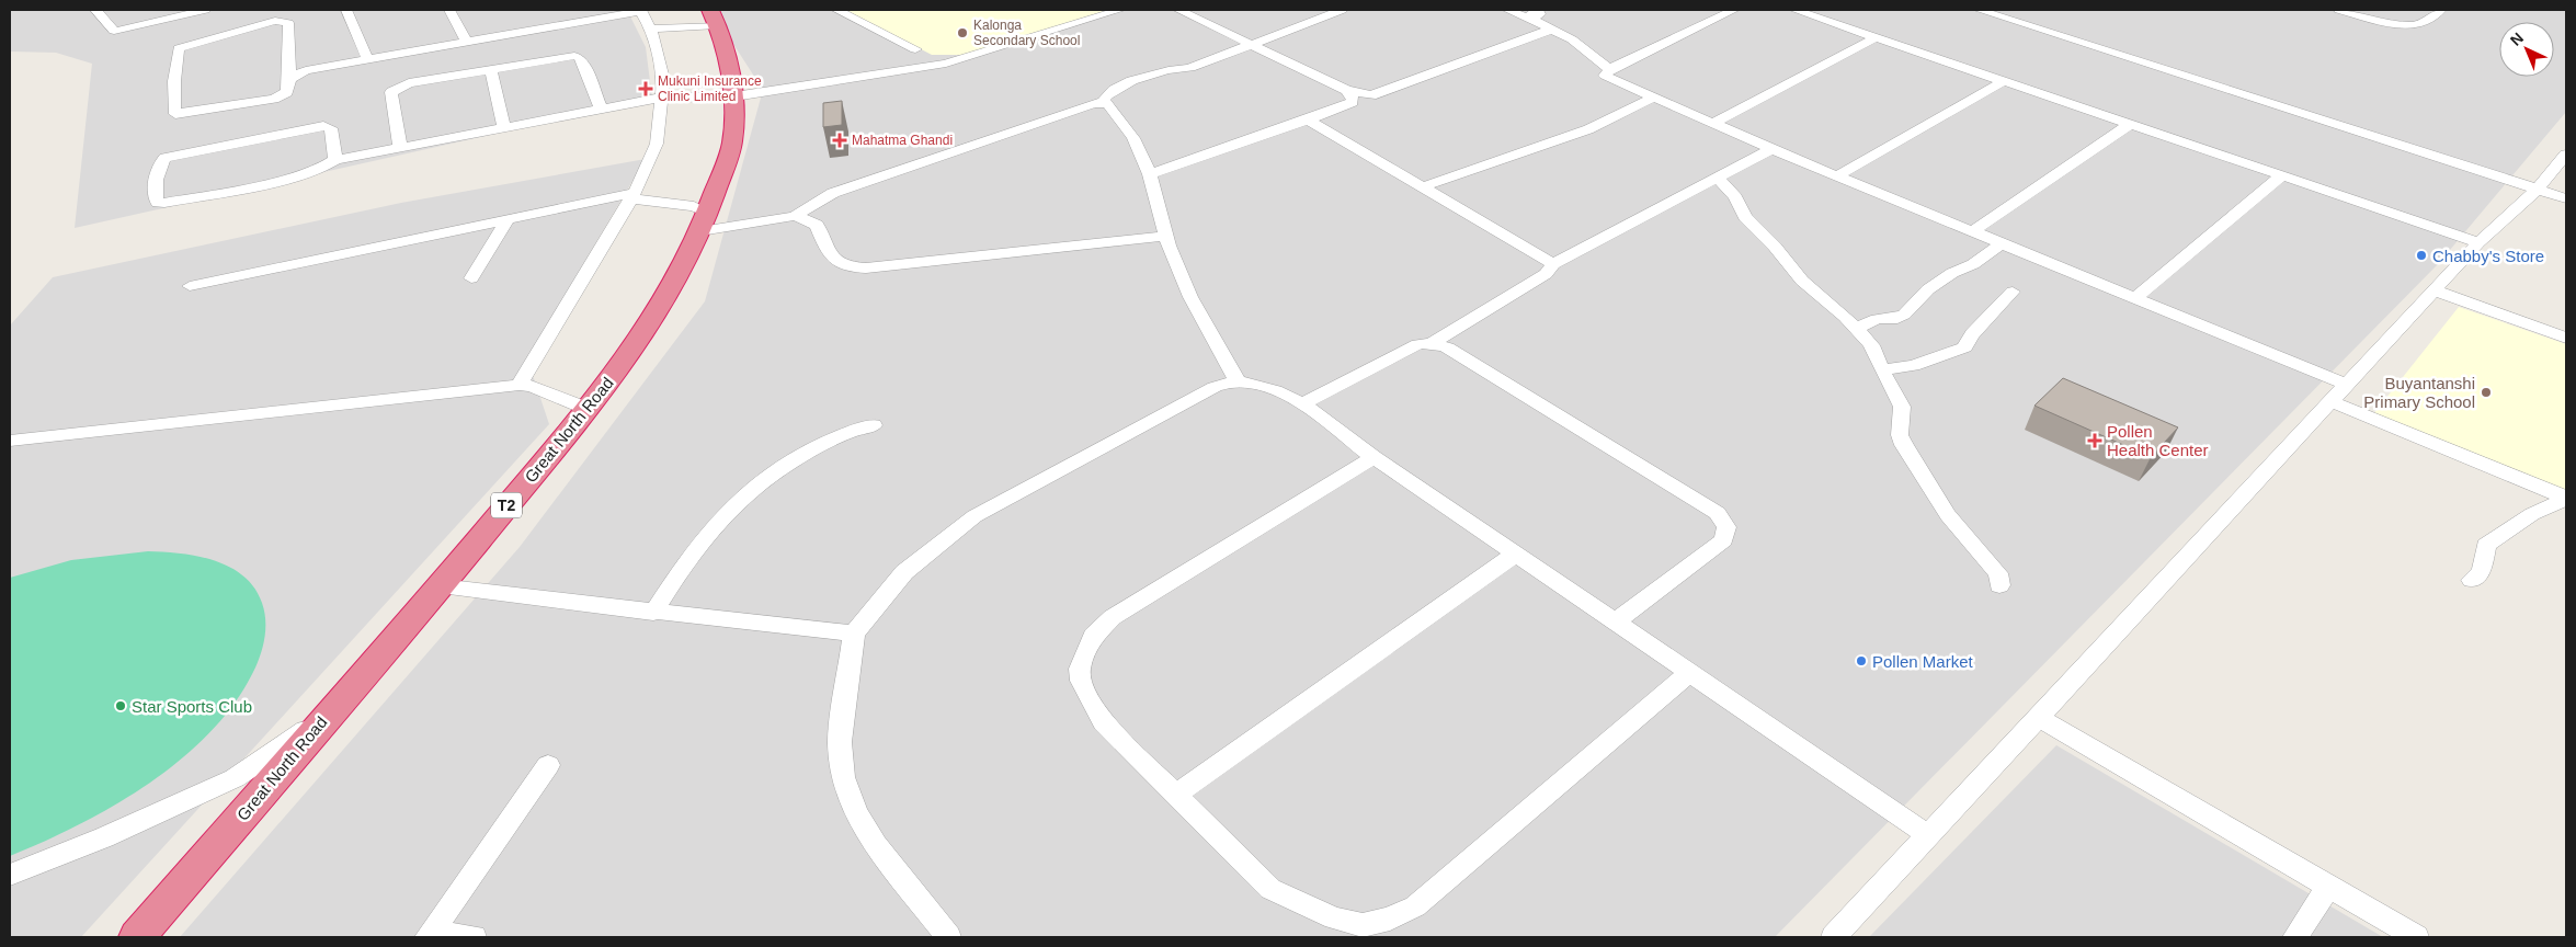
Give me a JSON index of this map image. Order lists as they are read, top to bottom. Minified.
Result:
{"streets":{"highway":["Great North Road","T2"]},"places":{"other":["Kalonga Secondary School","Chabby's Store","Buyantanshi Primary School","Pollen Market","Star Sports Club"],"health":["Mukuni Insurance Clinic Limited","Mahatma Ghandi","Pollen Health Center"]},"north":"top left"}
